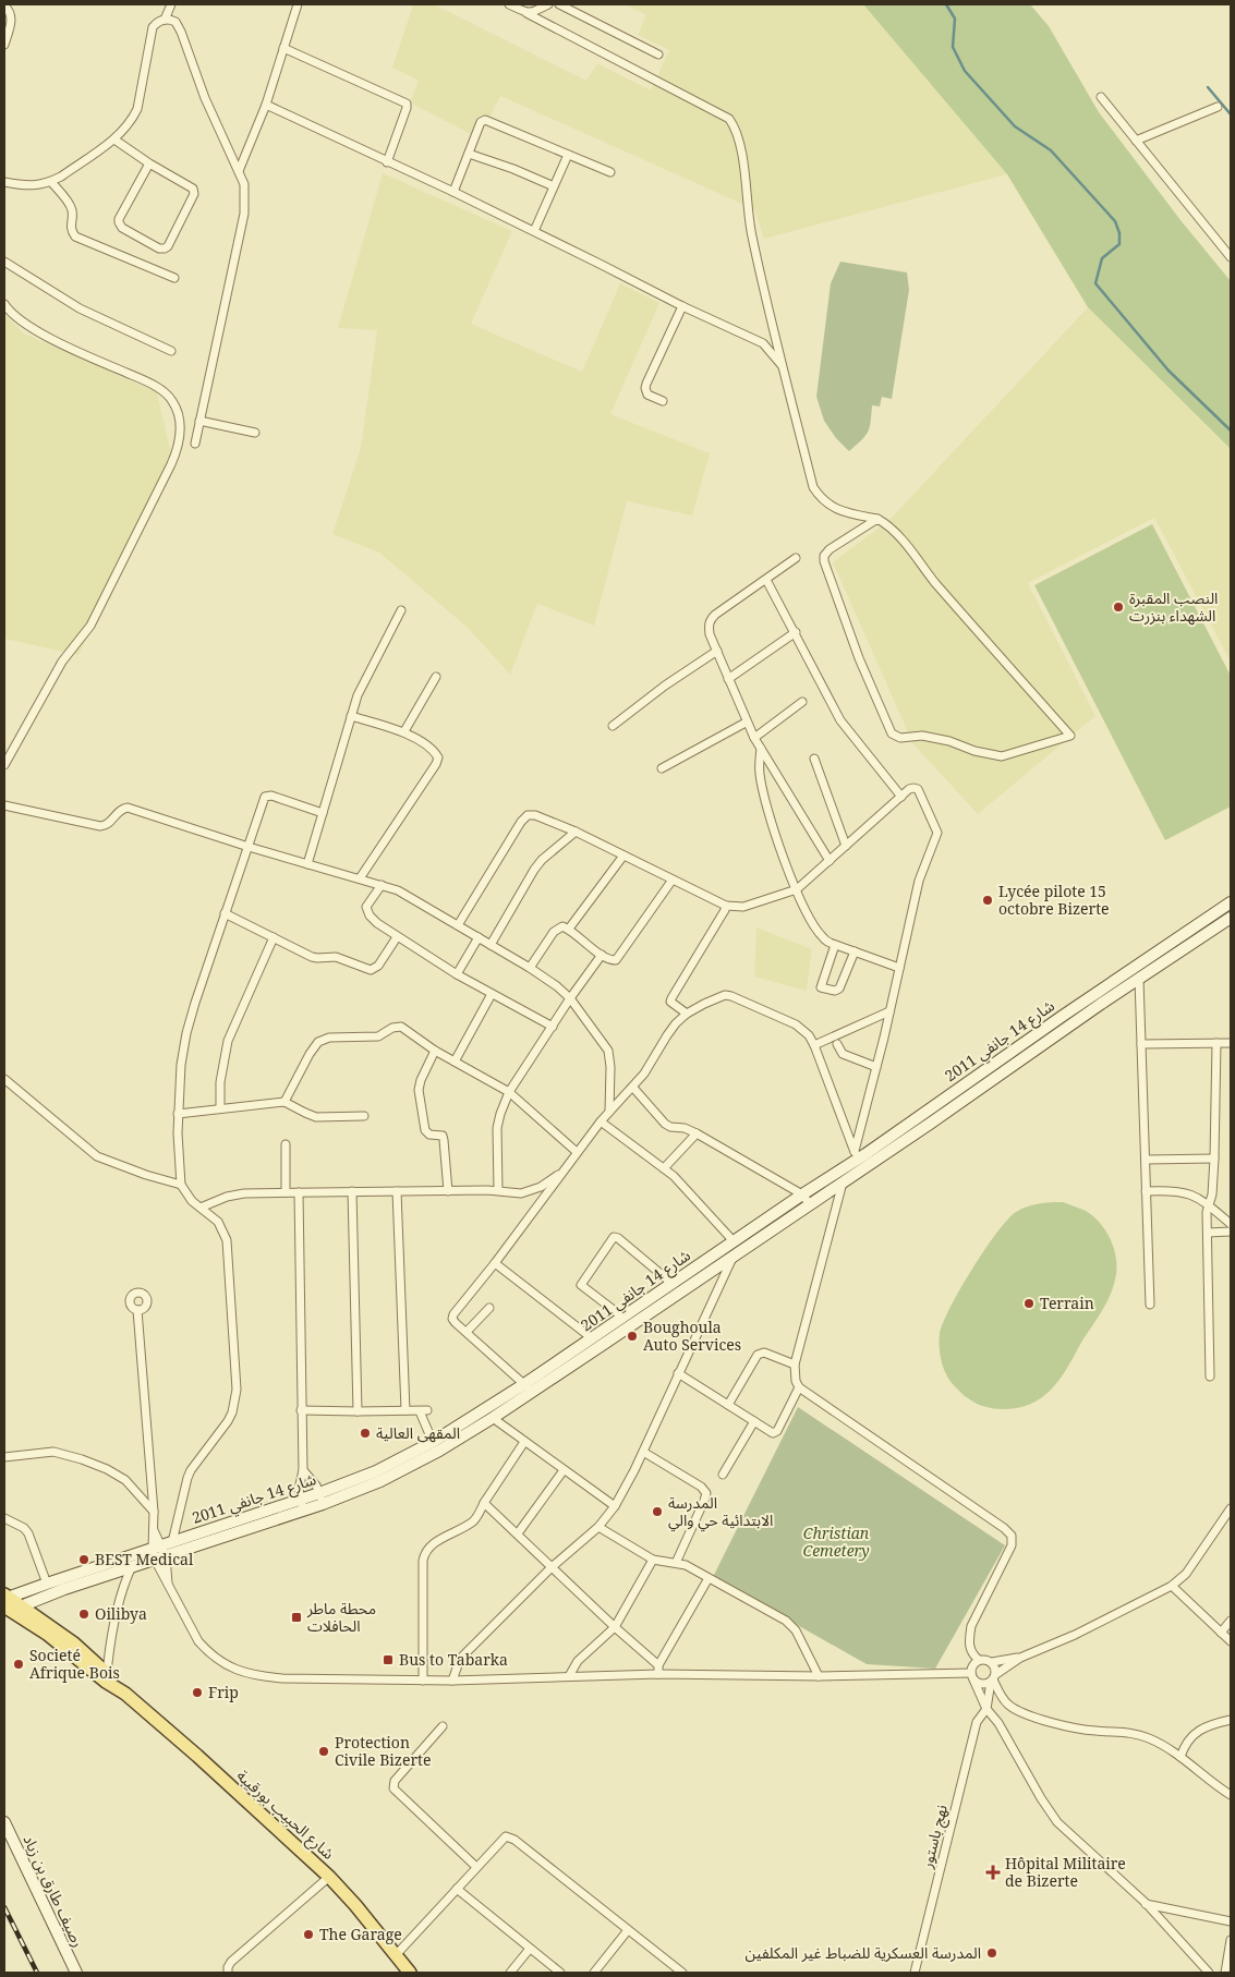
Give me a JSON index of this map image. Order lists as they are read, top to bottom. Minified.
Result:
{"streets":{"main road":["شارع 14 جانفي 2011","شارع الحبيب بورقيبة","رصيف طارق بن زياد"],"street":["نهج باستور"]},"crossings":[["شارع 14 جانفي 2011","شارع الحبيب بورقيبة"]],"parks":["Christian Cemetery"],"places":{"other":["النصب المقبرة الشهداء بنزرت","Lycée pilote 15 octobre Bizerte","Terrain","Boughoula Auto Services","المقهى العالية","المدرسة الابتدائية حي والي","BEST Medical","Oilibya","Societé Afrique Bois","Frip","Protection Civile Bizerte","The Garage","المدرسة العسكرية للضباط غير المكلفين"],"transit":["محطة ماطر الحافلات","Bus to Tabarka"],"health":["Hôpital Militaire de Bizerte"]}}
